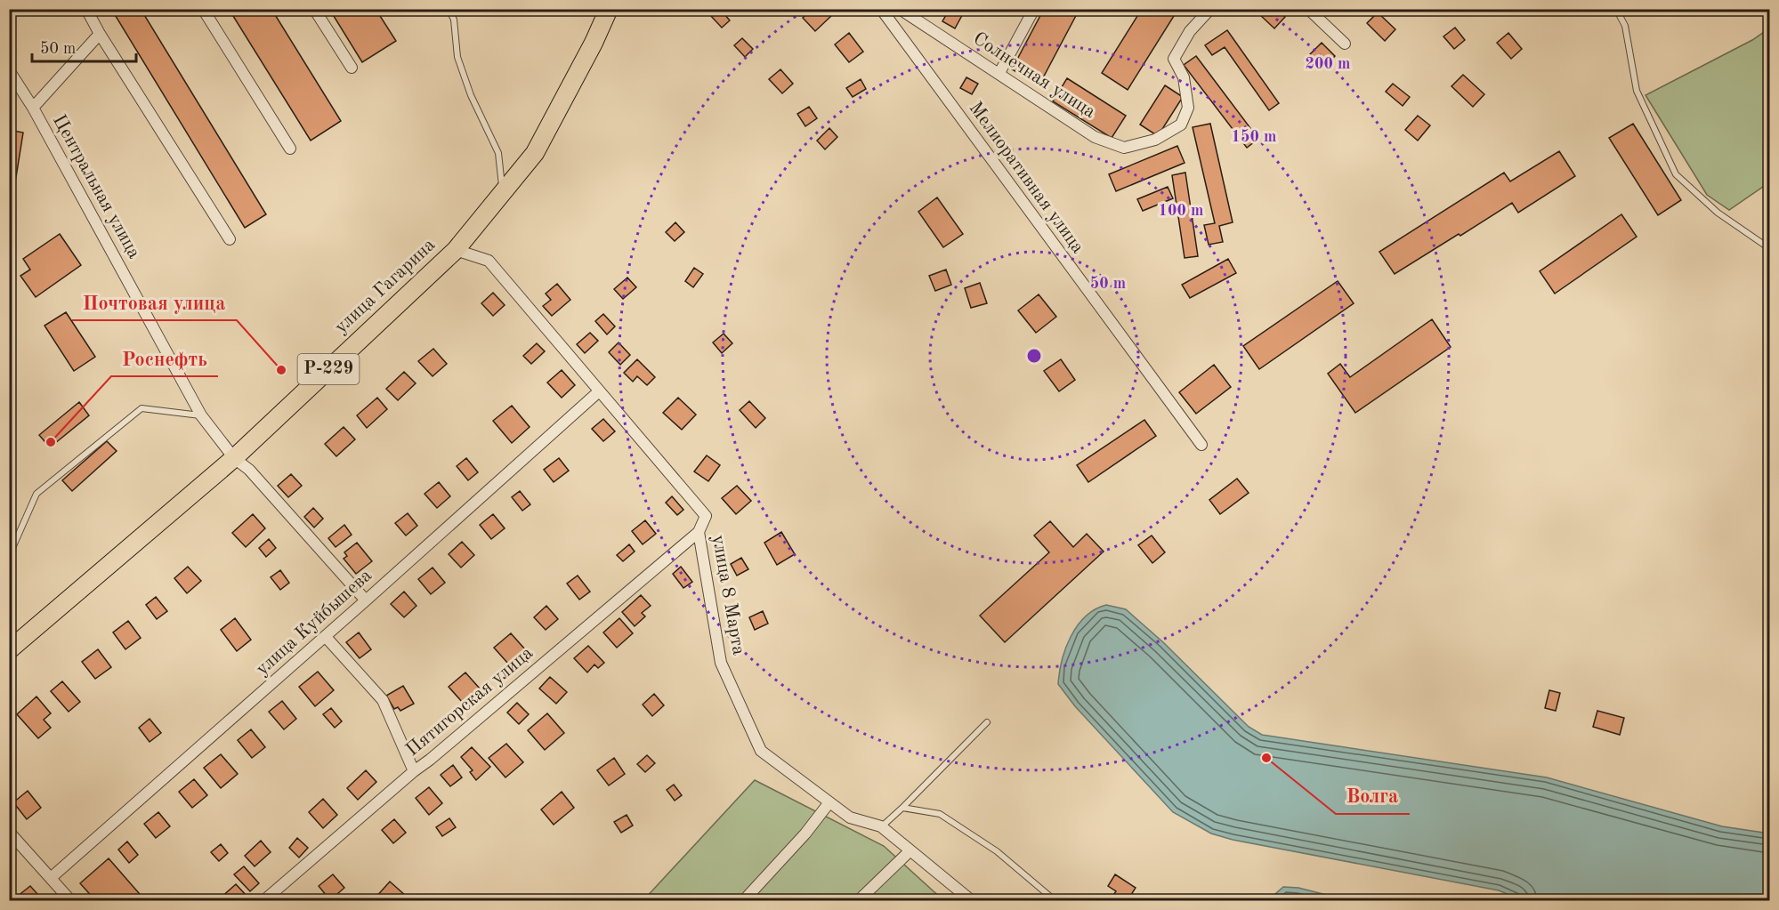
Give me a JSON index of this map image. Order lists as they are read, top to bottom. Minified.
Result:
{"streets":{"main road":["улица Гагарина","Р-229"],"street":["Солнечная улица","Мелиоративная улица","Центральная улица","улица 8 Марта","улица Куйбышева","Пятигорская улица"]},"crossings":[["Центральная улица","улица Гагарина"],["Центральная улица","улица Куйбышева"],["улица Гагарина","улица 8 Марта"],["улица 8 Марта","улица Куйбышева"],["улица 8 Марта","Пятигорская улица"]],"places":["Почтовая улица","Роснефть","Волга"],"scale_bar":"50 m","rings":["200 m","150 m","100 m","50 m"]}
